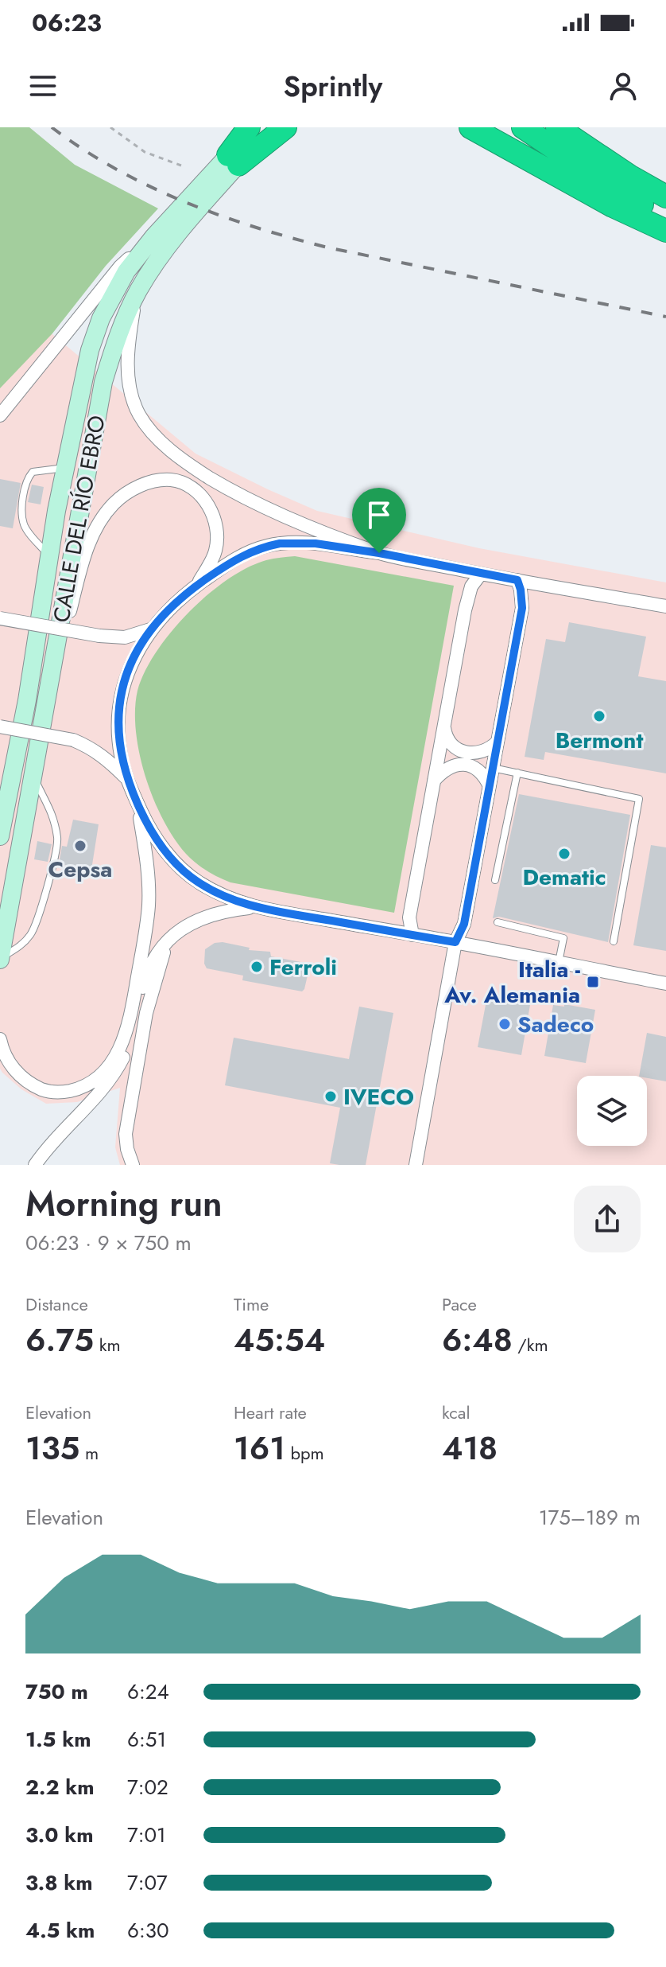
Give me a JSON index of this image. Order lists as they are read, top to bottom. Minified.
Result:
{"streets":{"main road":["CALLE DEL RÍO EBRO"]},"places":{"other":["Bermont","Cepsa","Dematic","Ferroli","Sadeco","IVECO"],"transit":["Italia - Av. Alemania"]},"page":{"status":"06:23","header":"Sprintly","heading":["Morning run","06:23 · 9 × 750 m"],"stats":[["Distance","6.75 km"],["Time","45:54"],["Pace","6:48 /km"],["Elevation","135 m"],["Heart rate","161 bpm"],["kcal","418"]],"chart":["Elevation","175–189 m"],"list":[{"name":"750 m","note":"6:24"},{"name":"1.5 km","note":"6:51"},{"name":"2.2 km","note":"7:02"},{"name":"3.0 km","note":"7:01"},{"name":"3.8 km","note":"7:07"},{"name":"4.5 km","note":"6:30"}]}}
